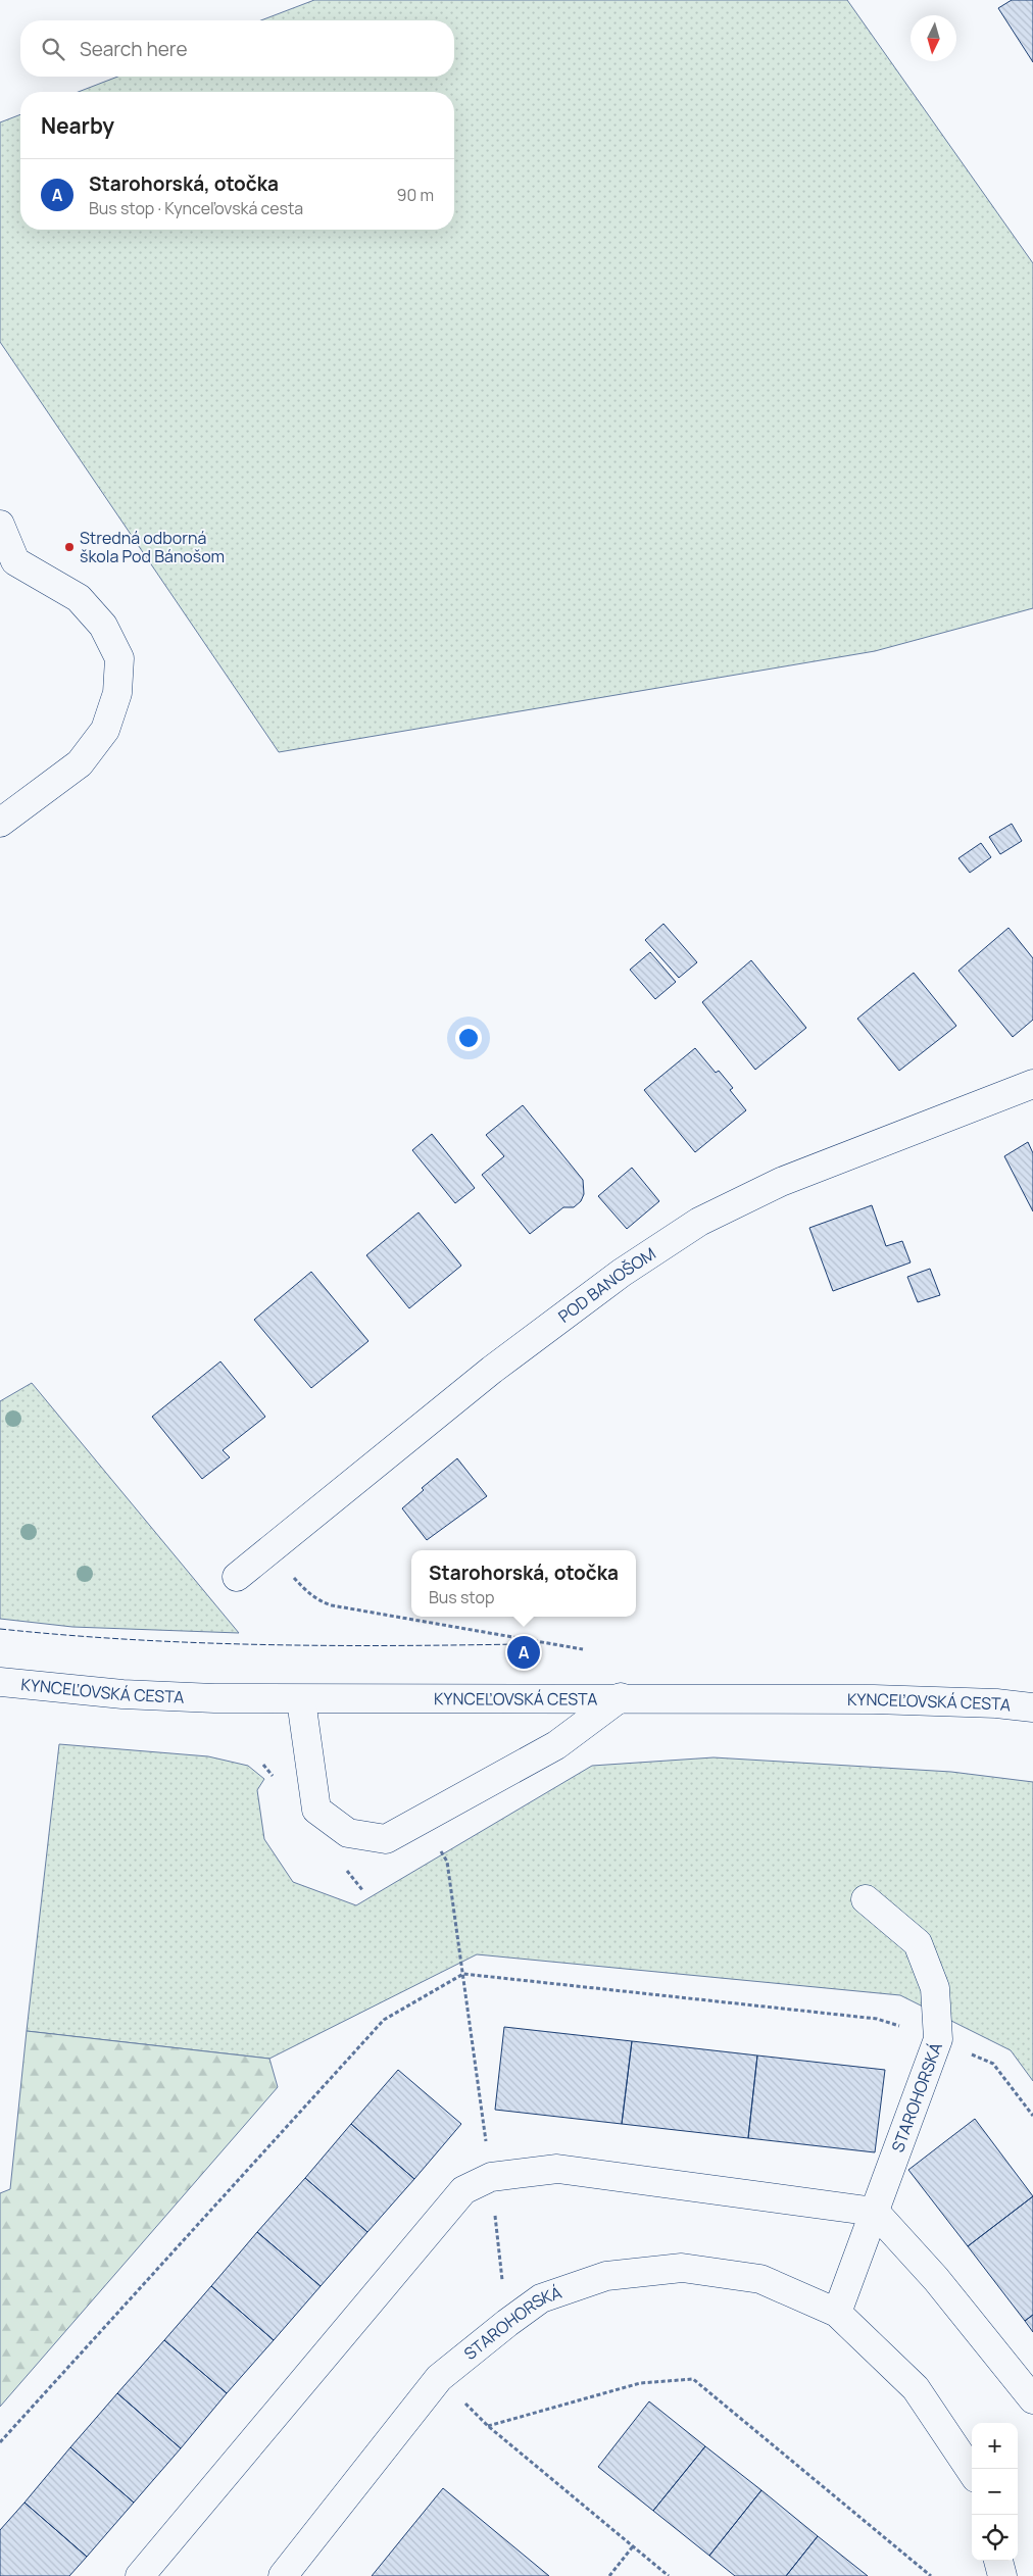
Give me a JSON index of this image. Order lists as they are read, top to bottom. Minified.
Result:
{"streets":{"street":["POD BANOŠOM","KYNCEĽOVSKÁ CESTA","STAROHORSKÁ"]},"places":["Stredná odborná škola Pod Bánošom"],"north":"bottom","page":{"search":"Search here","heading":"Nearby","list":[{"mark":"A","name":"Starohorská, otočka","note":"Bus stop · Kynceľovská cesta","value":"90 m"}],"popup":["Starohorská, otočka","Bus stop"],"pins":"A","map_buttons":["+","−"]}}
